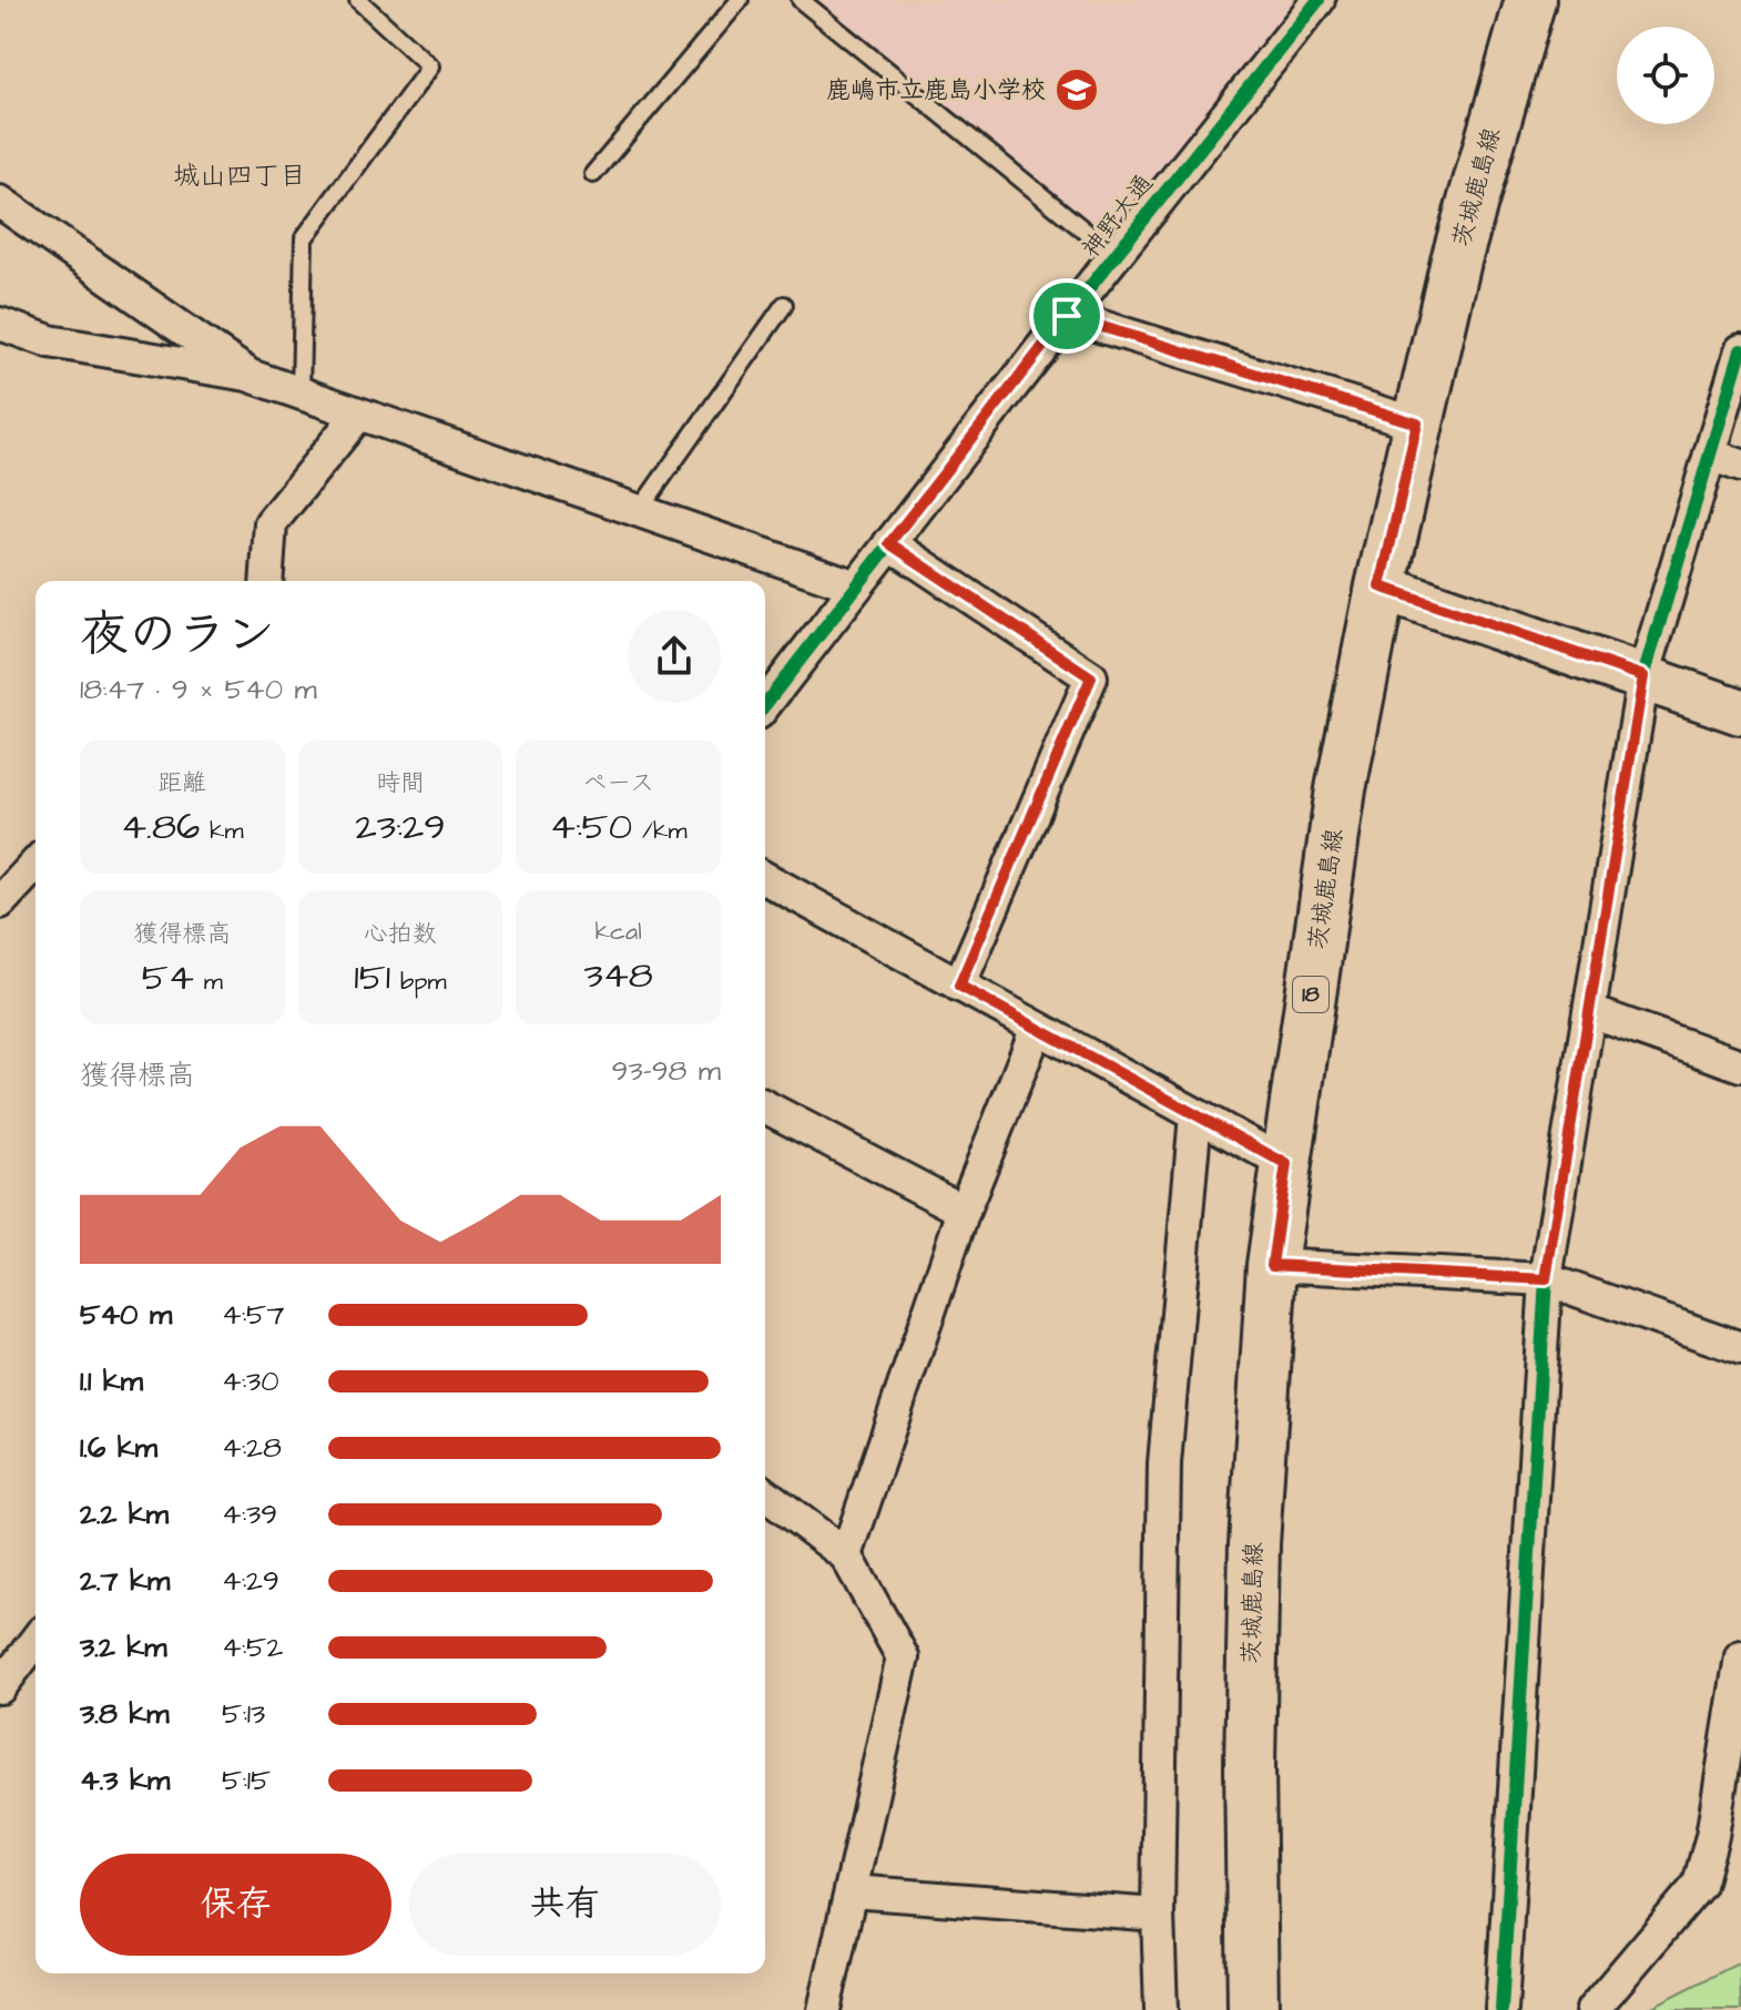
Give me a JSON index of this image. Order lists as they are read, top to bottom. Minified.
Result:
{"streets":{"main road":["茨城鹿島線","18"],"street":["神野大通"]},"districts":["城山四丁目"],"places":{"school or university":["鹿嶋市立鹿島小学校"]},"page":{"heading":["夜のラン","18:47 · 9 × 540 m"],"stats":[["距離","4.86 km"],["時間","23:29"],["ペース","4:50 /km"],["獲得標高","54 m"],["心拍数","151 bpm"],["kcal","348"]],"chart":["獲得標高","93–98 m"],"list":[{"name":"540 m","note":"4:57"},{"name":"1.1 km","note":"4:30"},{"name":"1.6 km","note":"4:28"},{"name":"2.2 km","note":"4:39"},{"name":"2.7 km","note":"4:29"},{"name":"3.2 km","note":"4:52"},{"name":"3.8 km","note":"5:13"},{"name":"4.3 km","note":"5:15"}],"buttons":["保存","共有"]}}
